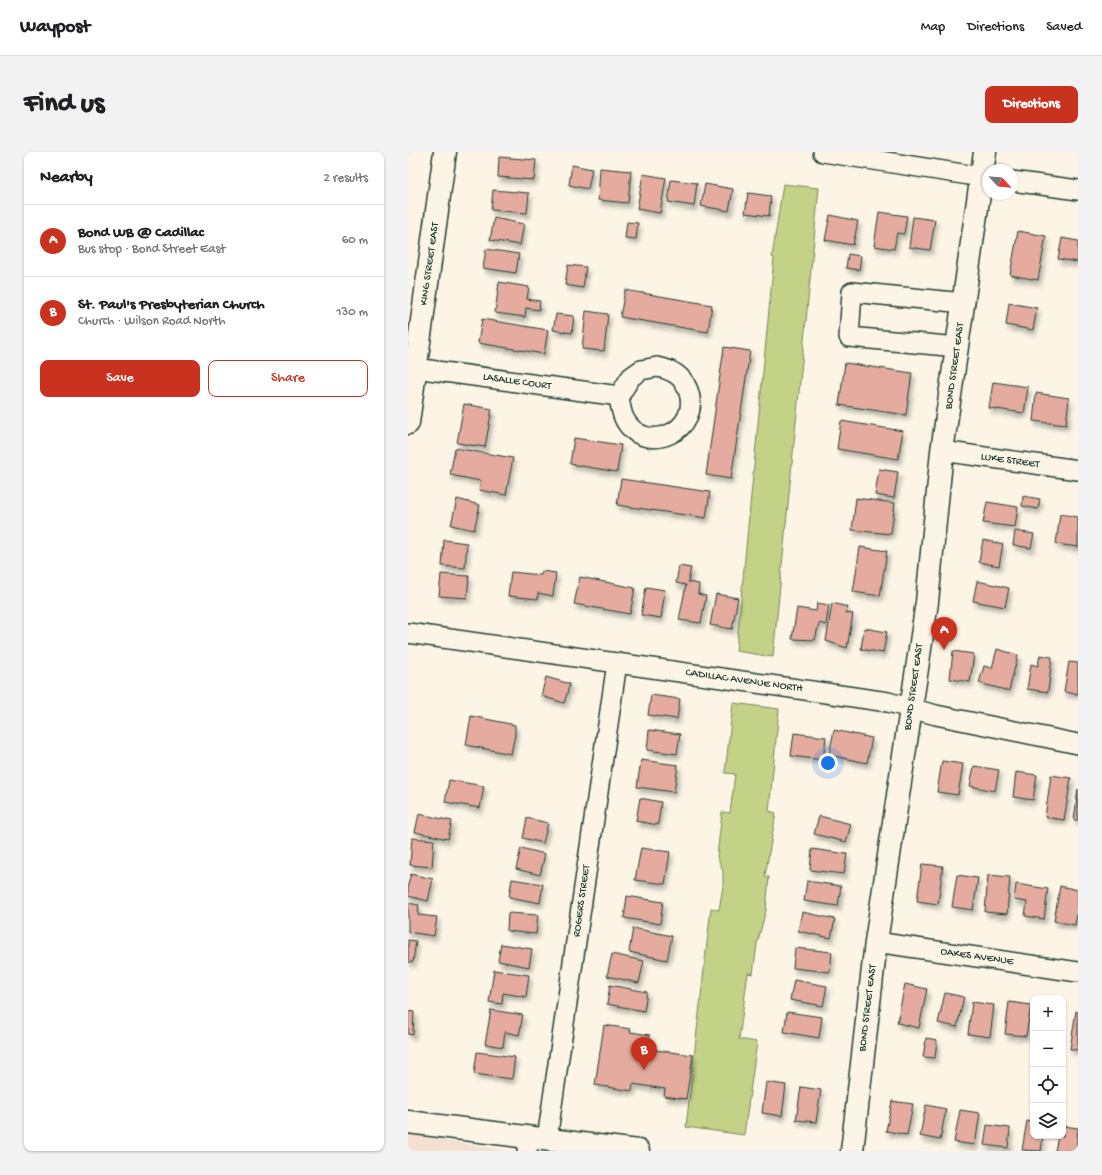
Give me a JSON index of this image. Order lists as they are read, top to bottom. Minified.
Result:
{"streets":{"main road":["KING STREET EAST","BOND STREET EAST"],"street":["LASALLE COURT","LUKE STREET","CADILLAC AVENUE NORTH","ROGERS STREET","OAKES AVENUE"]},"crossings":[["KING STREET EAST","LASALLE COURT"],["BOND STREET EAST","LUKE STREET"],["BOND STREET EAST","CADILLAC AVENUE NORTH"],["BOND STREET EAST","OAKES AVENUE"],["CADILLAC AVENUE NORTH","ROGERS STREET"]],"north":"bottom right","page":{"header":"Waypost","nav":["Map","Directions","Saved"],"buttons":["Directions",["Save","Share"]],"title":"Find us","heading":["Nearby","2 results"],"list":[{"mark":"A","name":"Bond WB @ Cadillac","note":"Bus stop · Bond Street East","value":"60 m"},{"mark":"B","name":"St. Paul's Presbyterian Church","note":"Church · Wilson Road North","value":"130 m"}],"pins":["A","B"],"map_buttons":["+","−"]}}
